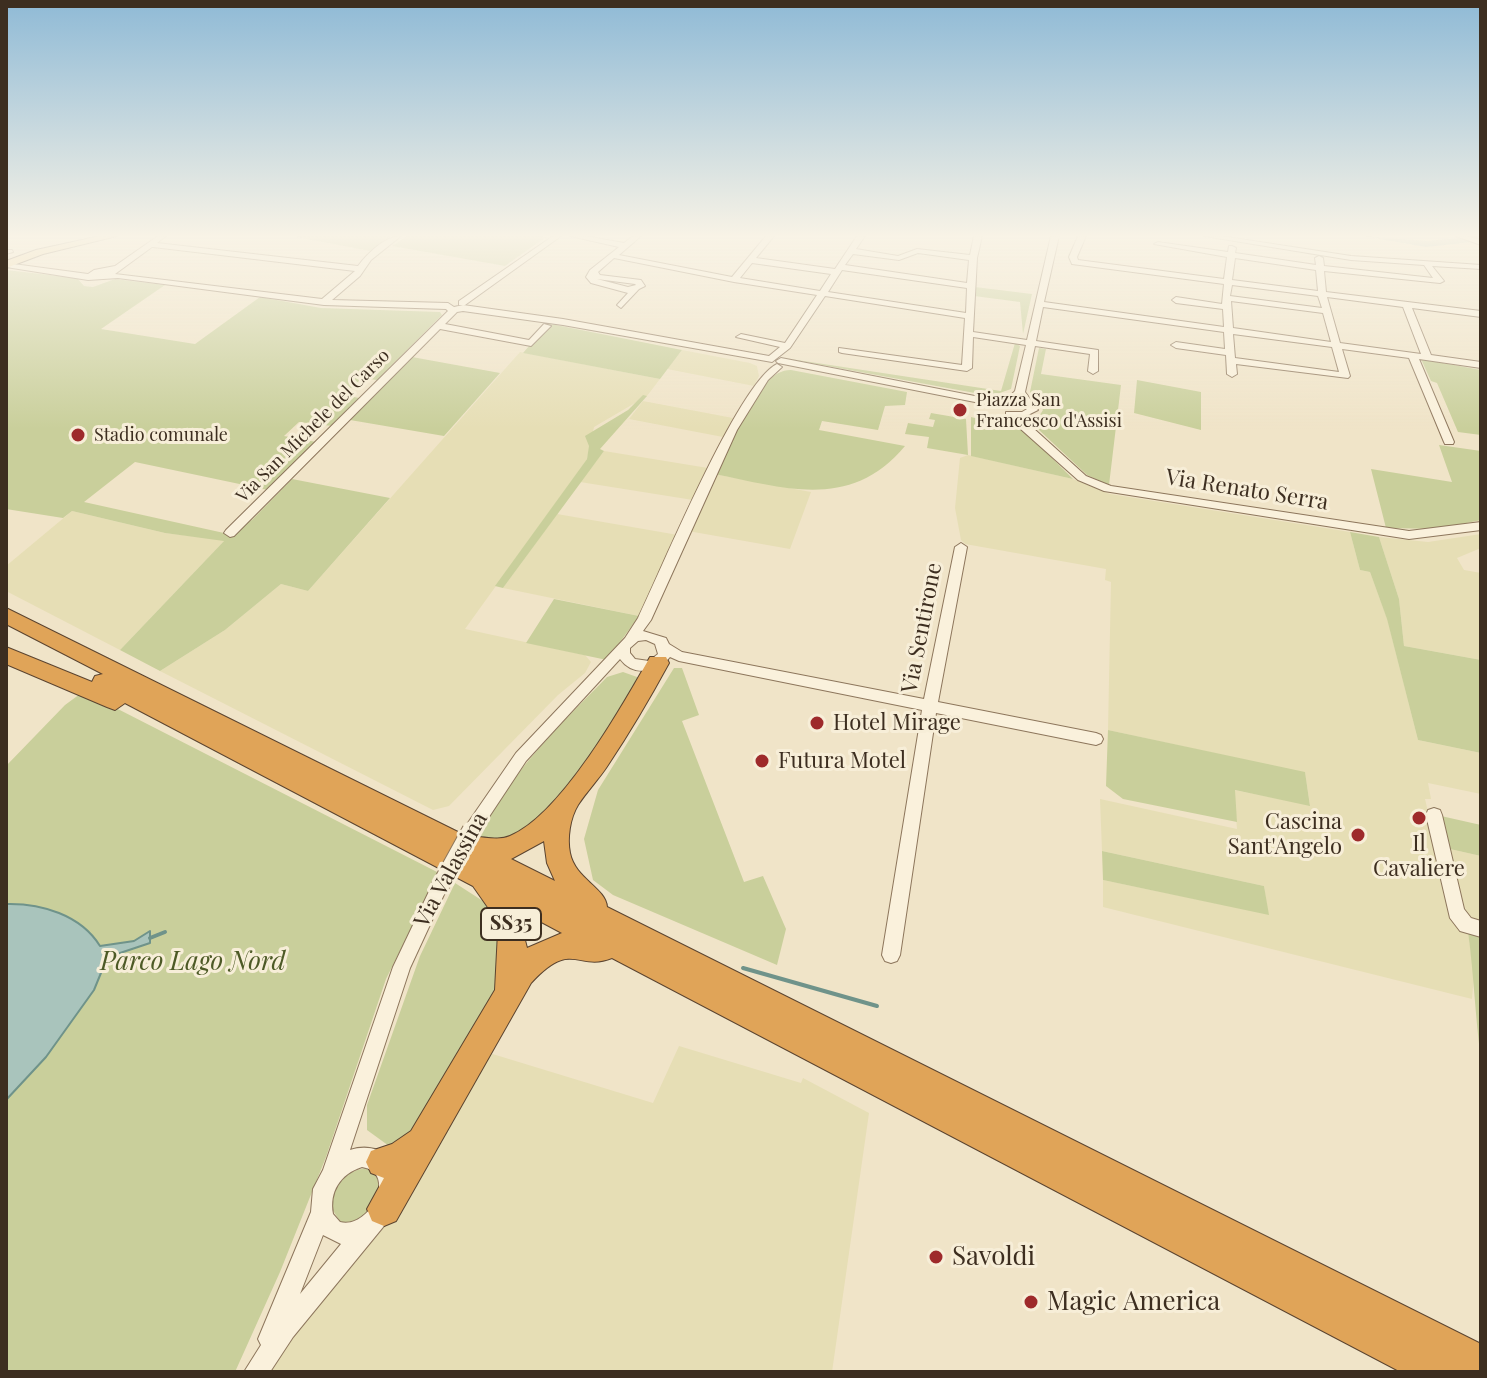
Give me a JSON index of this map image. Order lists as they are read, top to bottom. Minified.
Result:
{"streets":{"highway":["SS35"],"street":["Via San Michele del Carso","Via Renato Serra","Via Sentirone","Via Valassina"]},"crossings":[["Via San Michele del Carso","Via Renato Serra"],["Via Renato Serra","Via Valassina"],["Via Valassina","SS35"]],"parks":["Parco Lago Nord"],"places":["Piazza San Francesco d'Assisi","Stadio comunale","Hotel Mirage","Futura Motel","Il Cavaliere","Cascina Sant'Angelo","Savoldi","Magic America"]}
